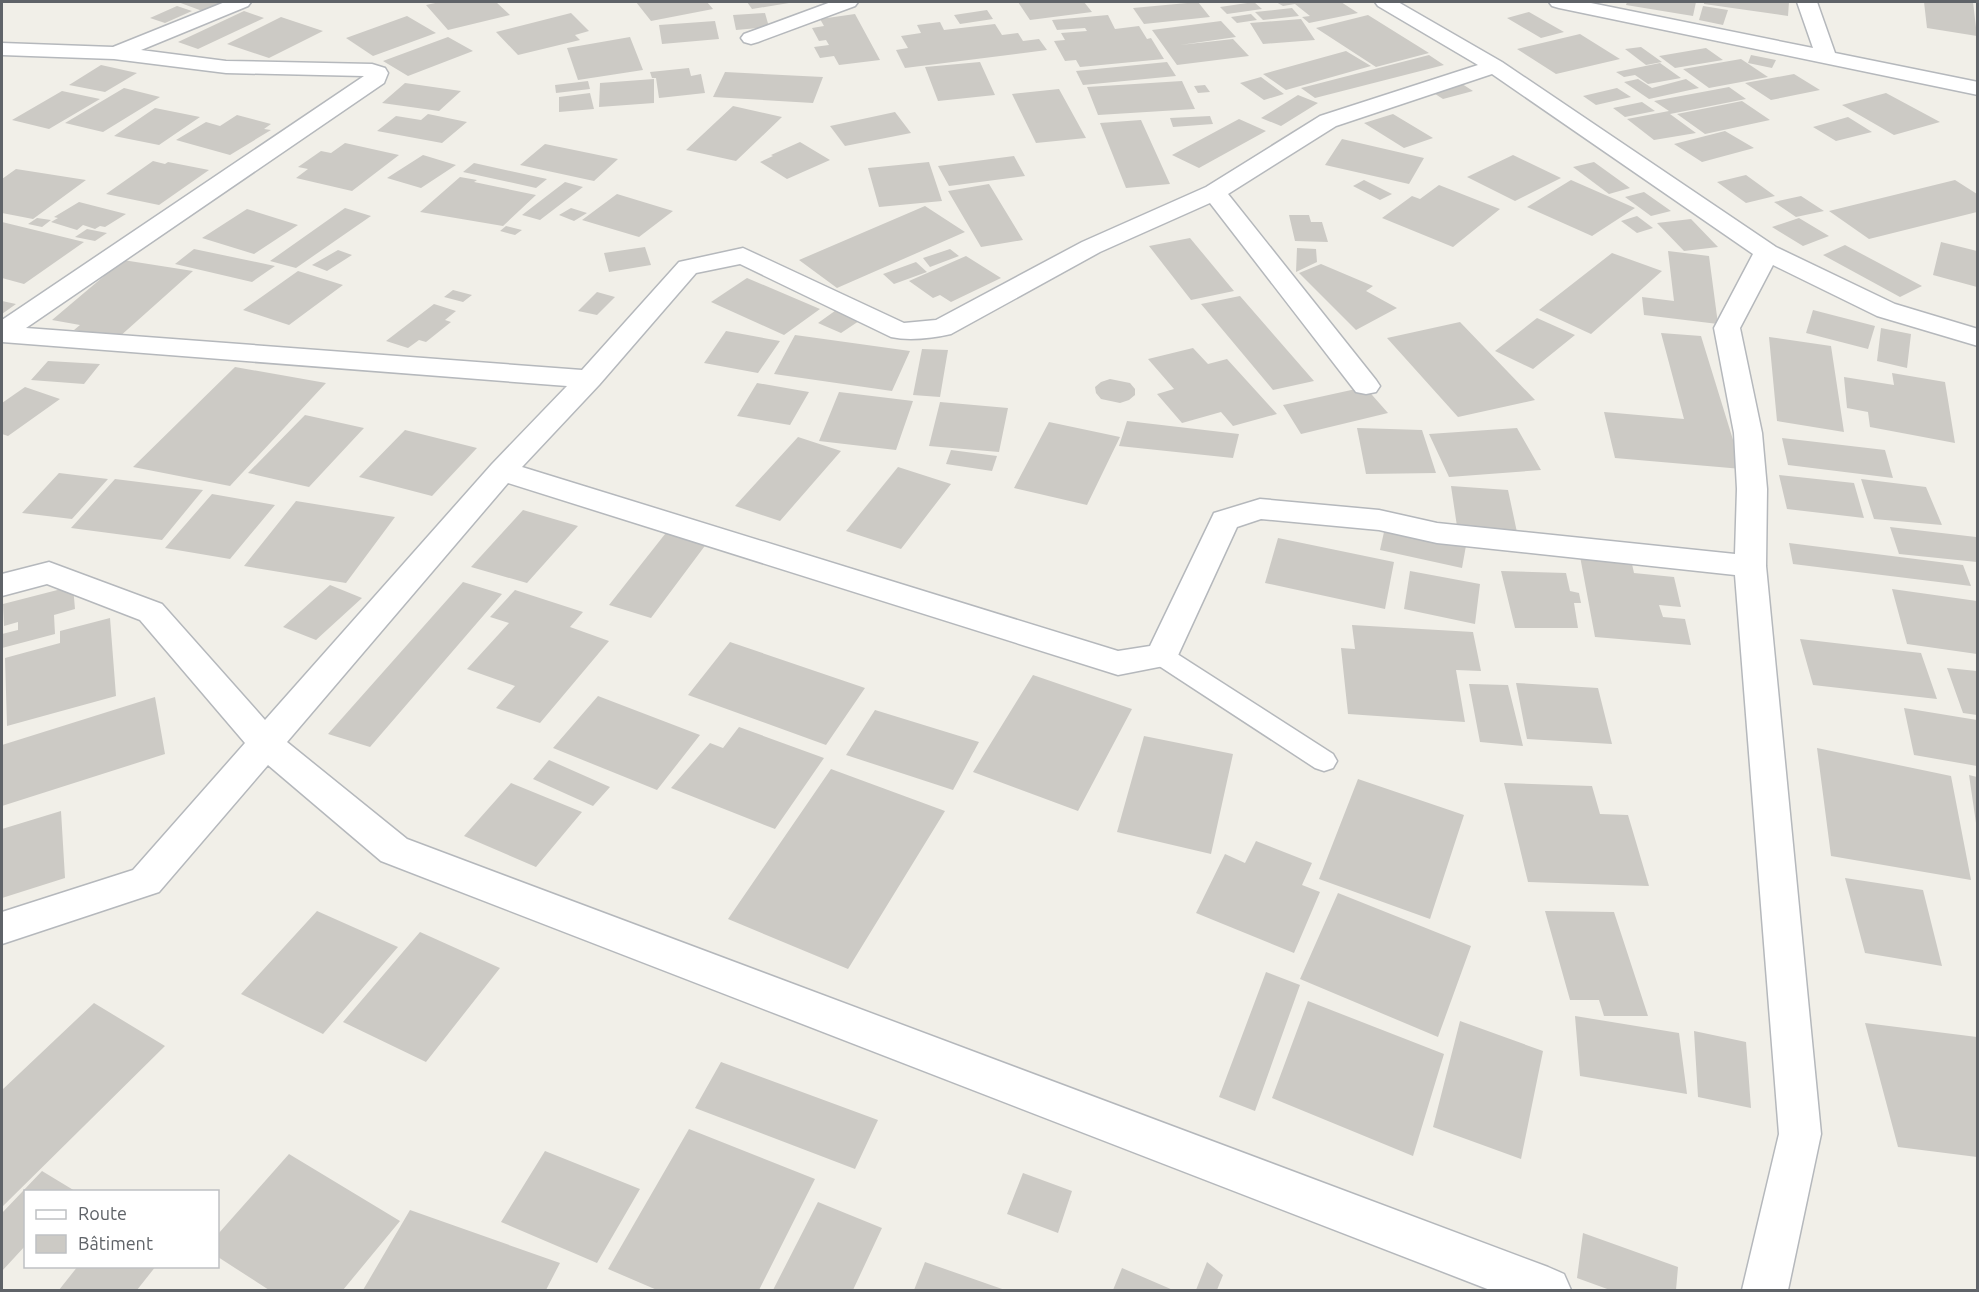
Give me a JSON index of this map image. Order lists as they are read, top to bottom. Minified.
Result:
{"legend":["Route","Bâtiment"]}
